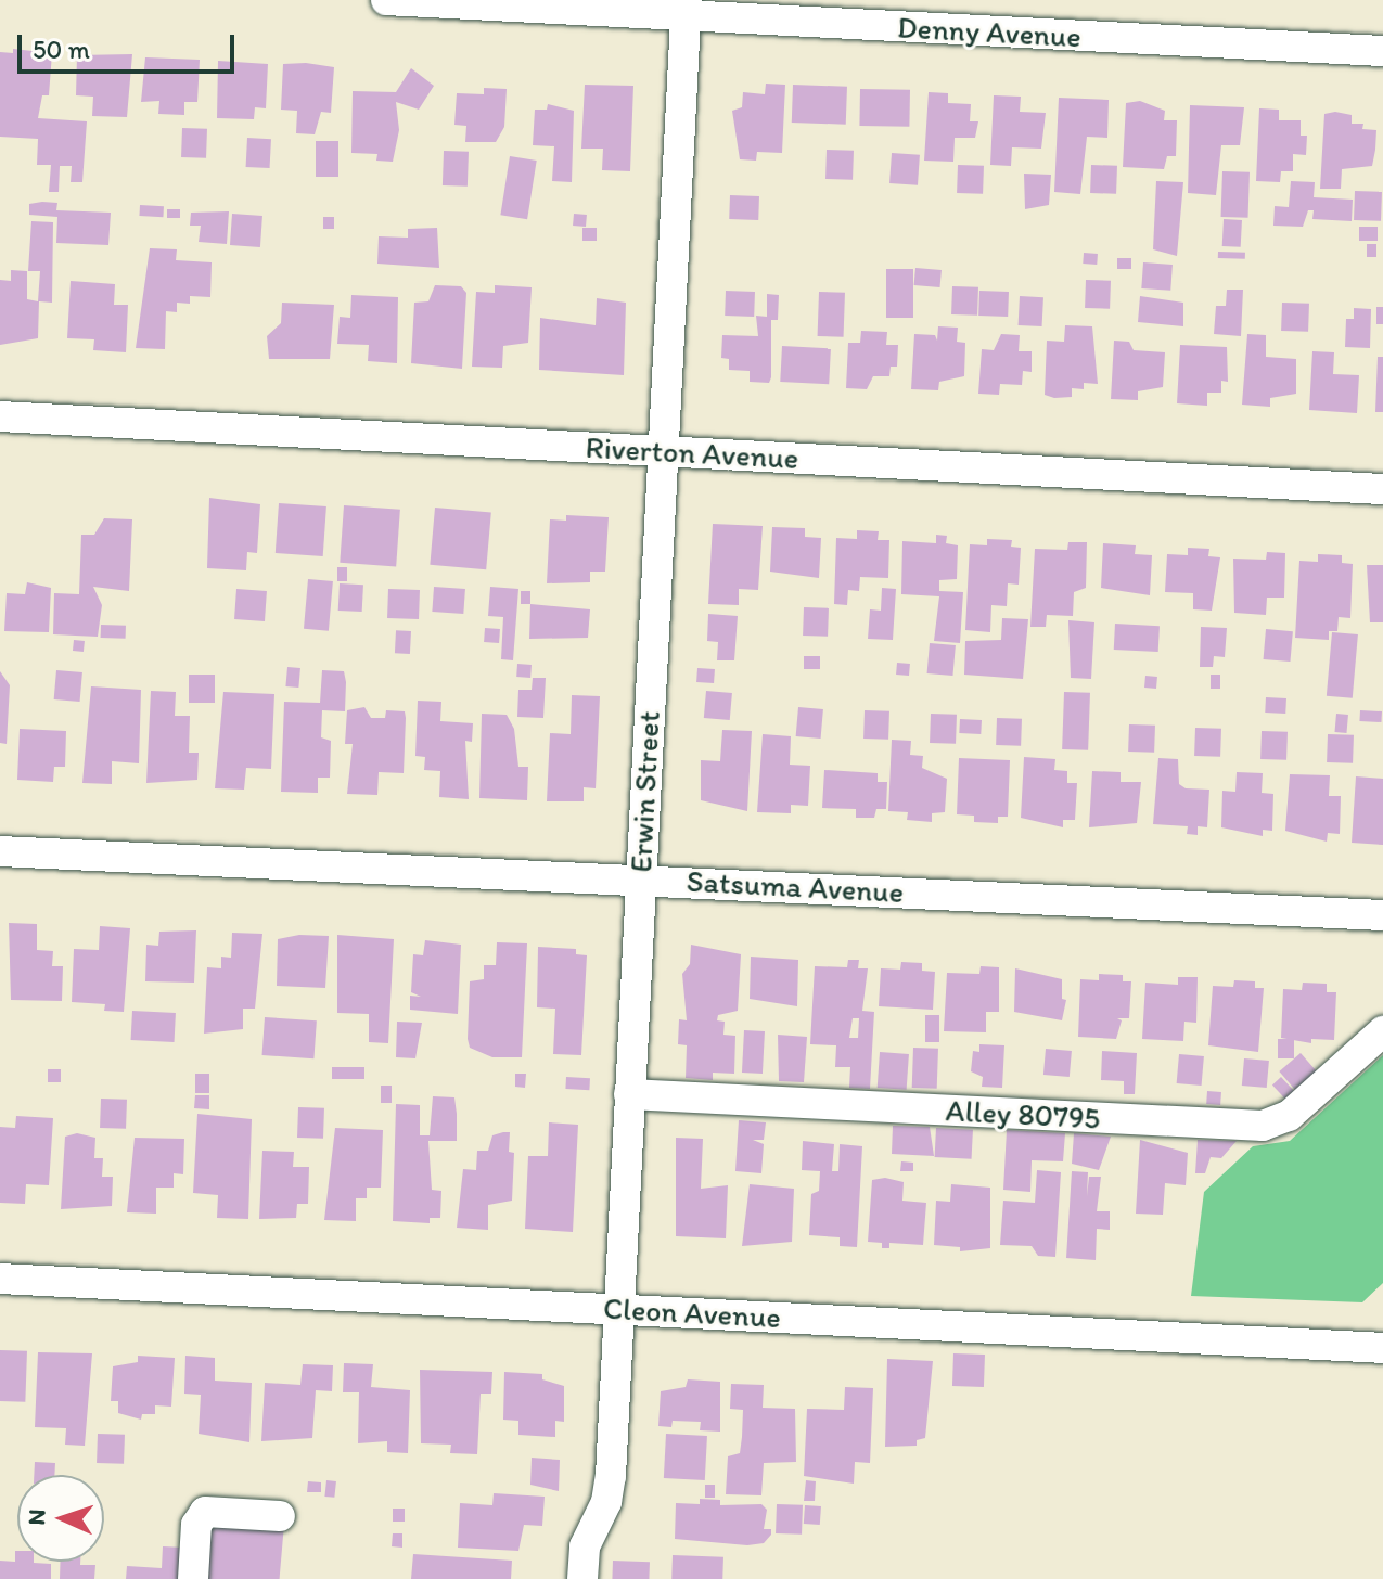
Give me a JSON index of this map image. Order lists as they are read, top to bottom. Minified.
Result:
{"streets":{"street":["Denny Avenue","Riverton Avenue","Erwin Street","Satsuma Avenue","Alley 80795","Cleon Avenue"]},"crossings":[["Denny Avenue","Erwin Street"],["Riverton Avenue","Erwin Street"],["Erwin Street","Satsuma Avenue"],["Erwin Street","Alley 80795"],["Erwin Street","Cleon Avenue"]],"scale_bar":"50 m","north":"left"}
